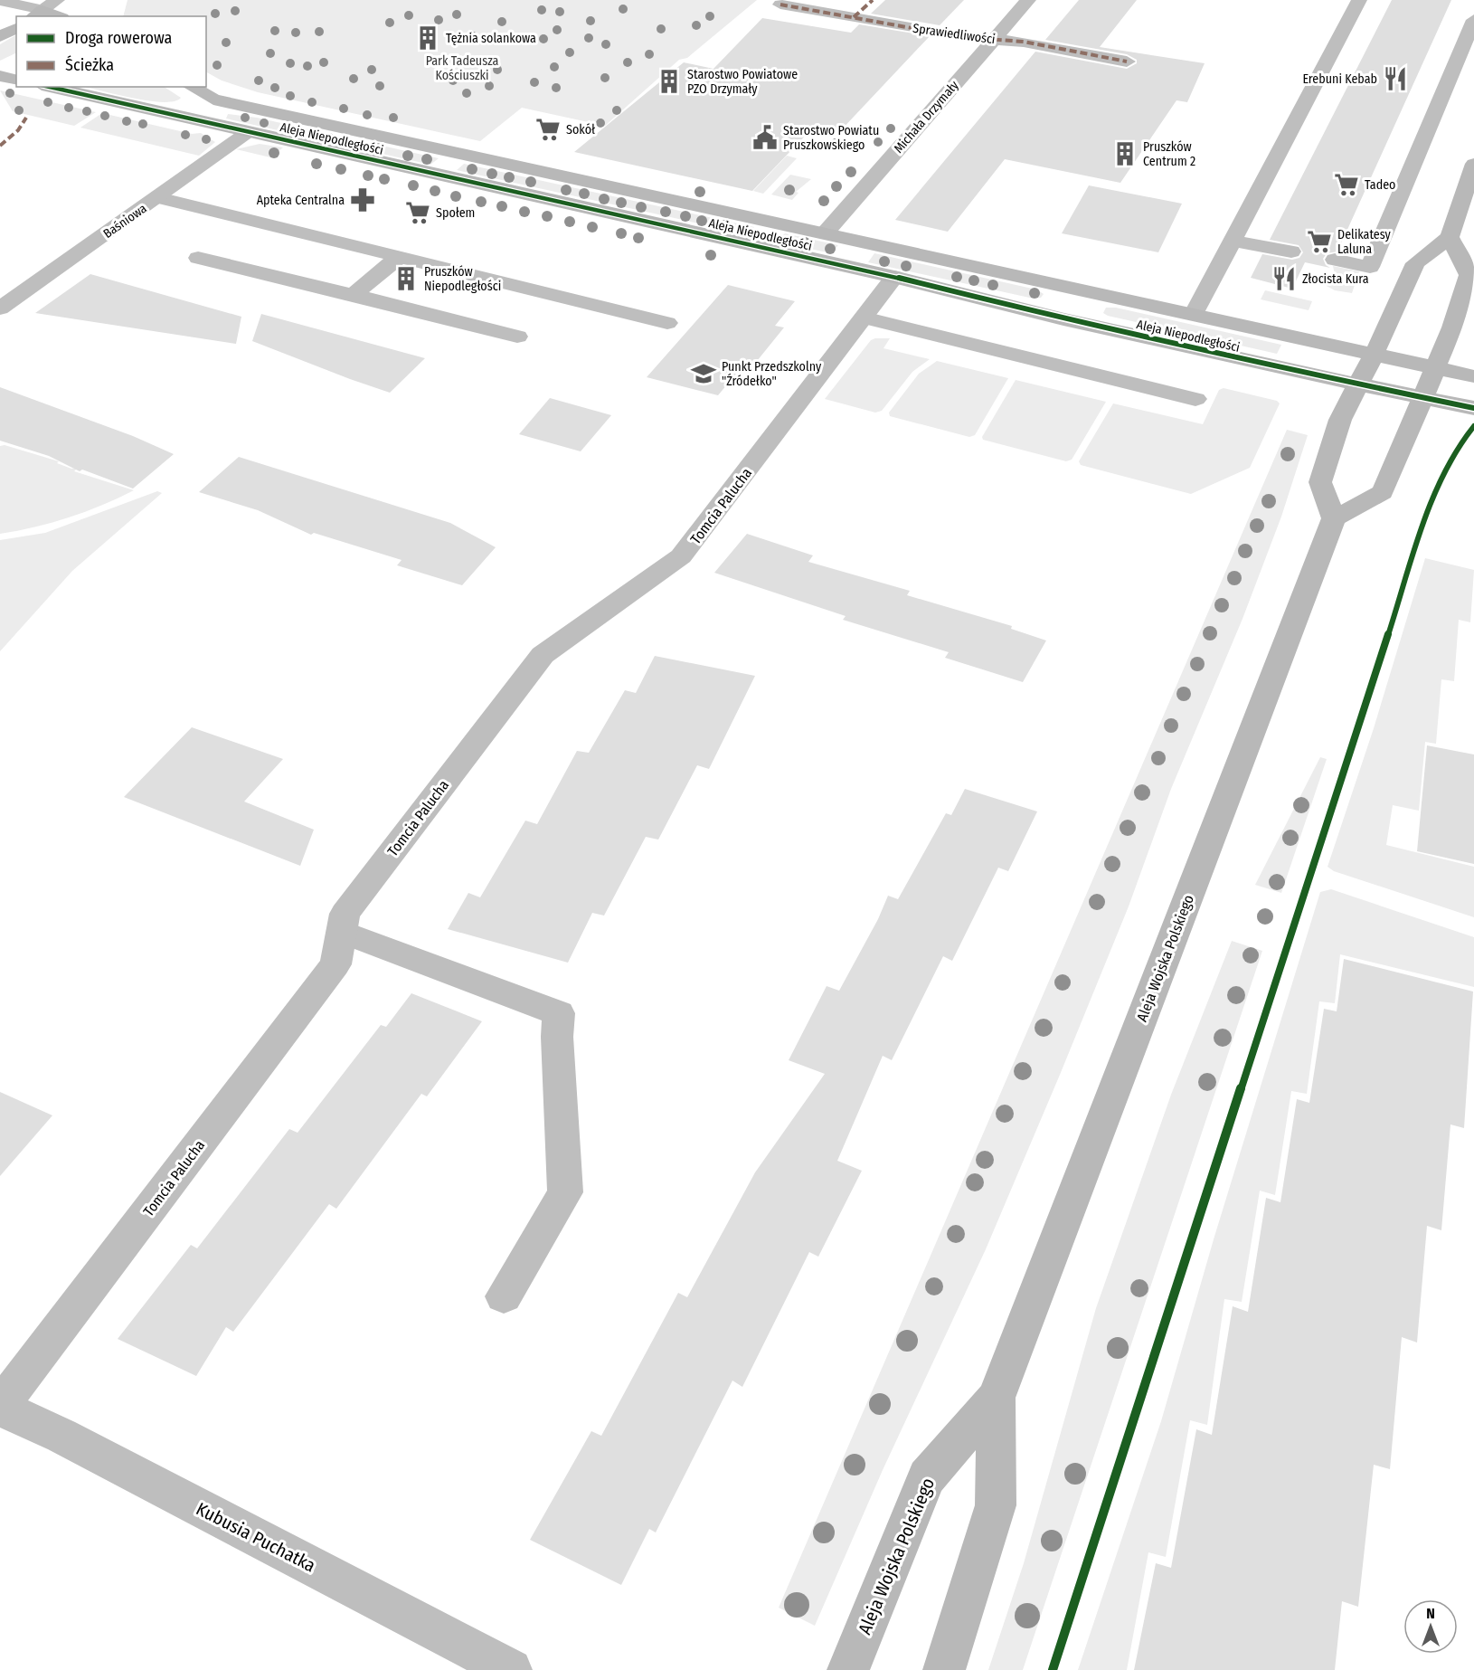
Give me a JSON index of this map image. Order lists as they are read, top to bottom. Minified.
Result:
{"streets":{"street":["Sprawiedliwości","Michała Drzymały","Aleja Niepodległości","Baśniowa","Tomcia Palucha","Aleja Wojska Polskiego","Kubusia Puchatka"]},"crossings":[["Sprawiedliwości","Michała Drzymały"],["Michała Drzymały","Aleja Niepodległości"],["Aleja Niepodległości","Baśniowa"],["Aleja Niepodległości","Tomcia Palucha"],["Tomcia Palucha","Kubusia Puchatka"]],"parks":["Park Tadeusza Kościuszki"],"places":{"building":["Tężnia solankowa","Starostwo Powiatowe PZO Drzymały","Pruszków Centrum 2","Pruszków Niepodległości"],"restaurant":["Erebuni Kebab","Złocista Kura"],"supermarket":["Sokół","Tadeo","Społem","Delikatesy Laluna"],"public building":["Starostwo Powiatu Pruszkowskiego"],"pharmacy":["Apteka Centralna"],"school or university":["Punkt Przedszkolny \"Źródełko\""]},"legend":["Droga rowerowa","Ścieżka"],"north":"top"}
